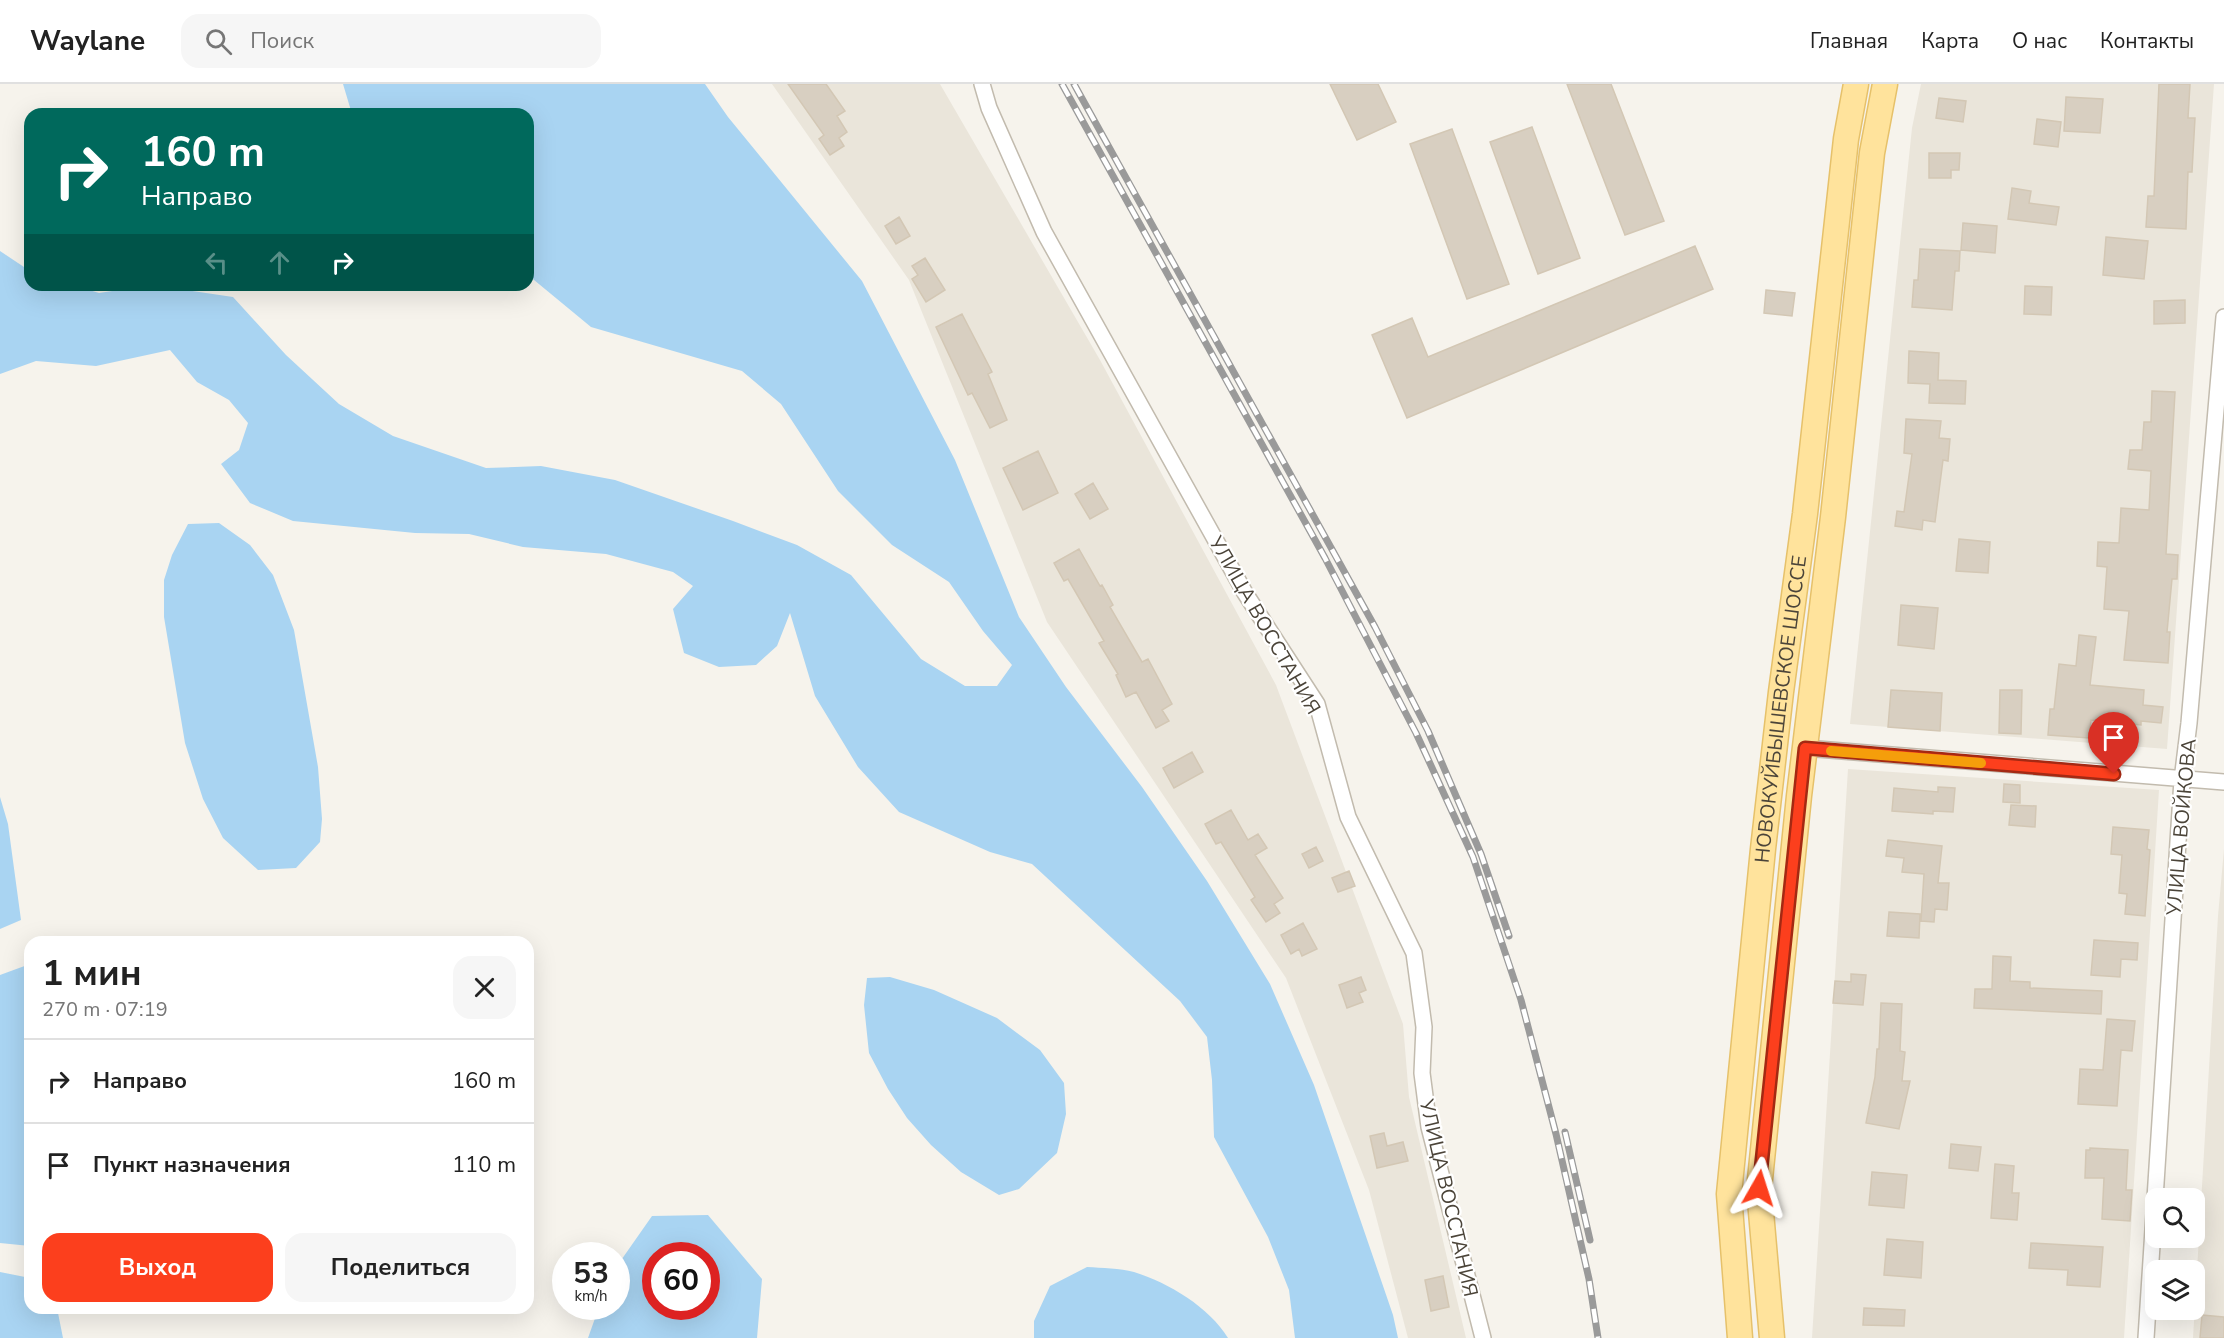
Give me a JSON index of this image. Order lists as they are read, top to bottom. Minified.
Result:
{"streets":{"main road":["НОВОКУЙБЫШЕВСКОЕ ШОССЕ"],"street":["УЛИЦА ВОССТАНИЯ","УЛИЦА ВОЙКОВА"]},"page":{"header":"Waylane","search":"Поиск","nav":["Главная","Карта","О нас","Контакты"],"turn":["160 m","Направо"],"heading":["1 мин","270 m · 07:19"],"list":[{"name":"Направо","value":"160 m"},{"name":"Пункт назначения","value":"110 m"}],"buttons":["Выход","Поделиться"],"speed":"53 km/h","limit":"60"}}
